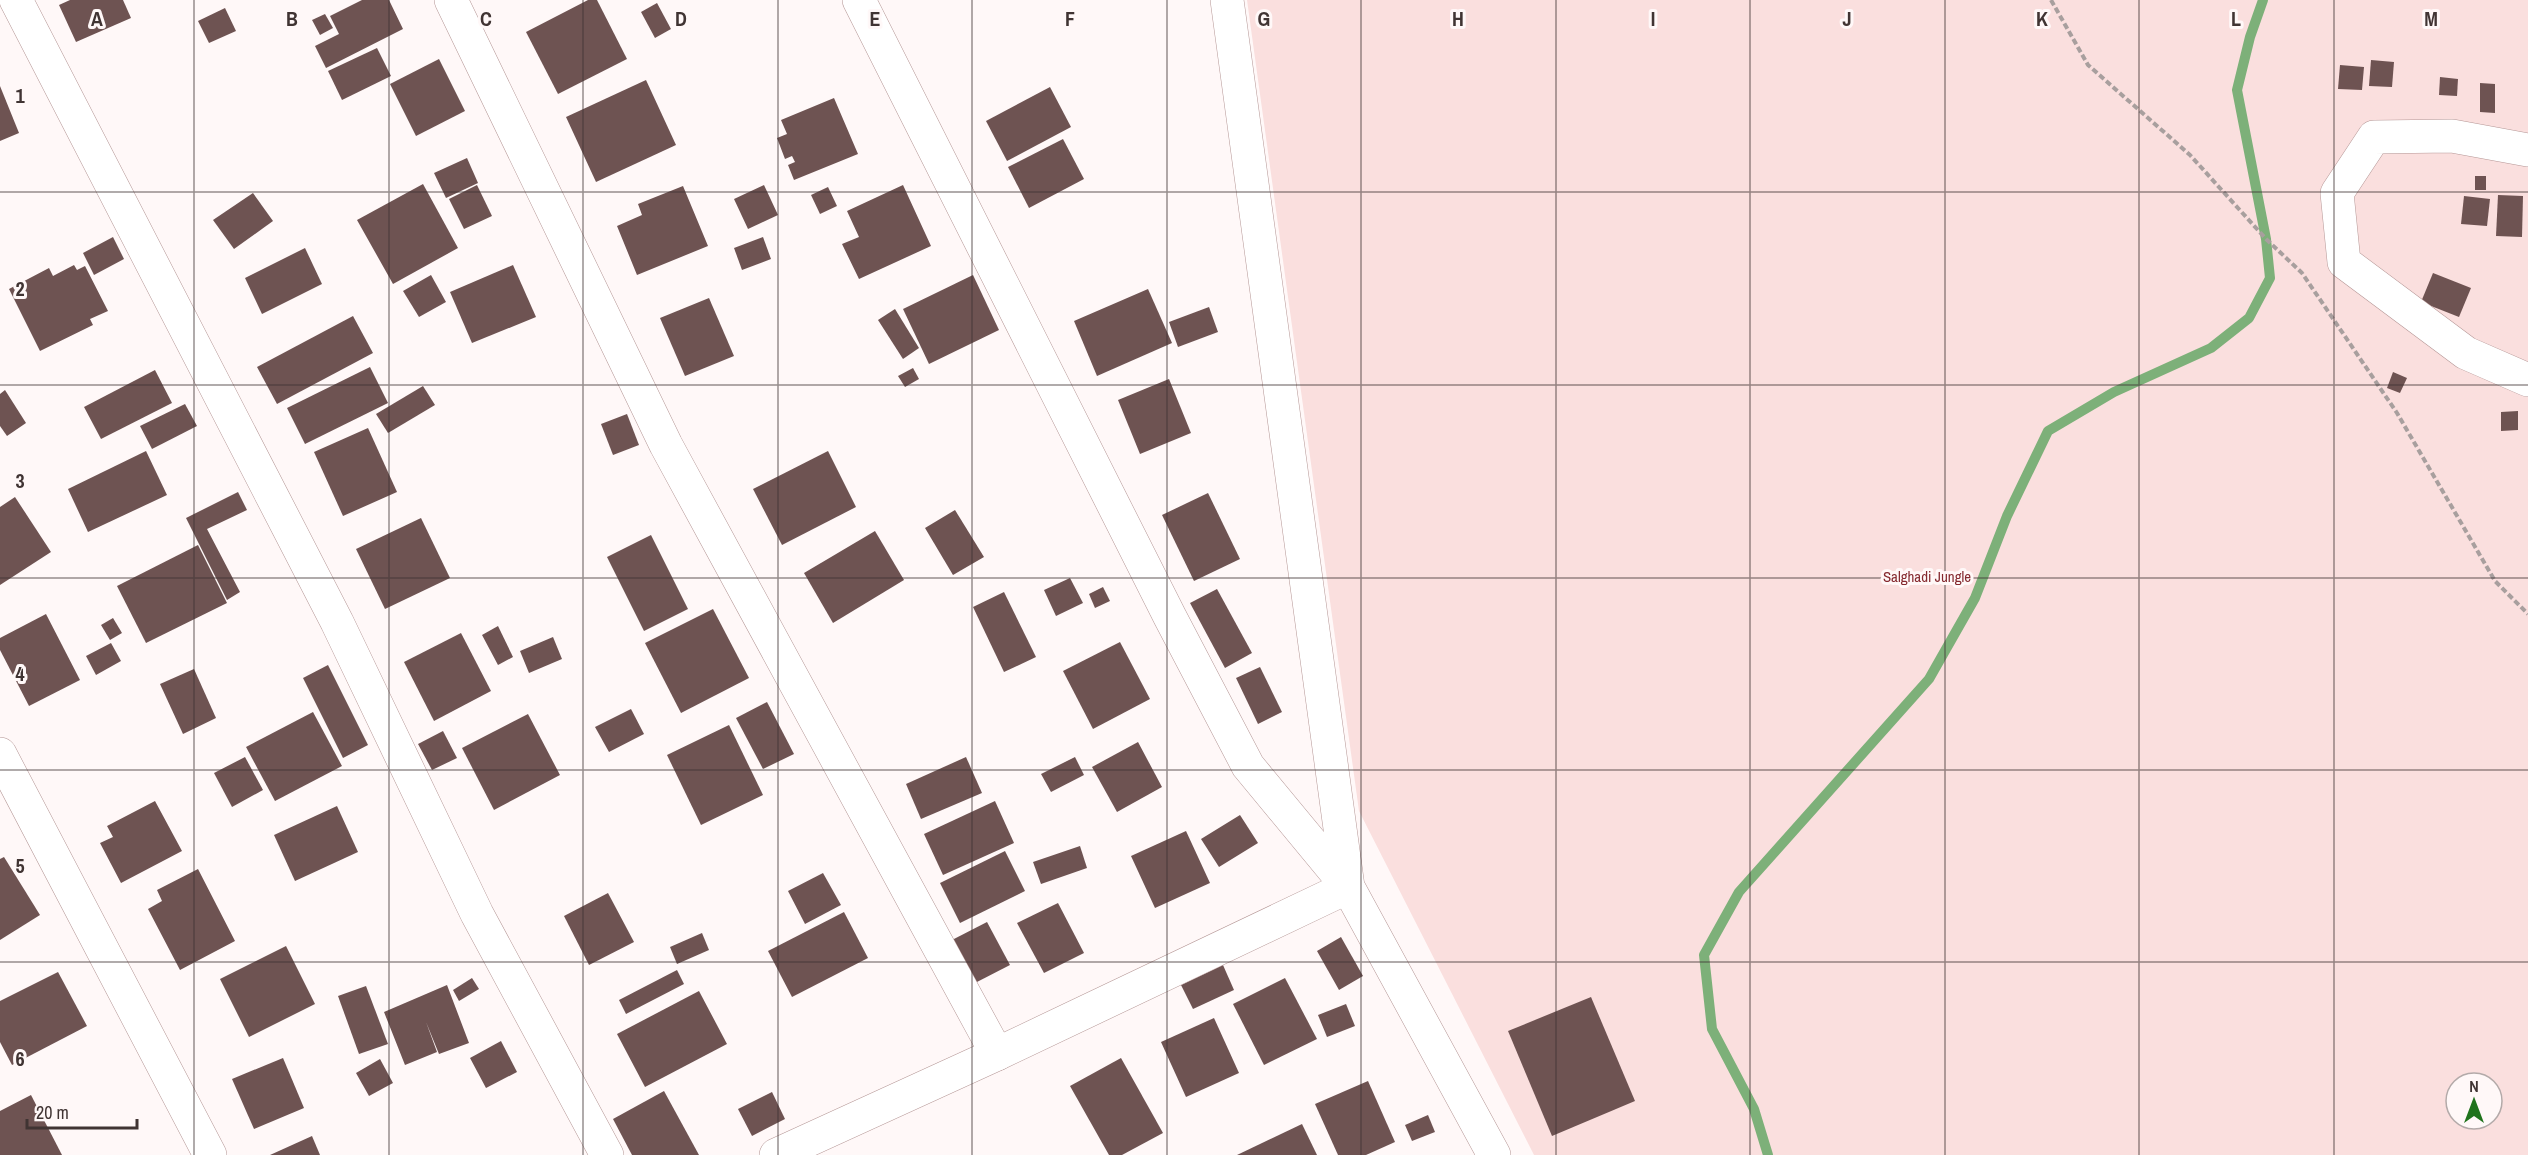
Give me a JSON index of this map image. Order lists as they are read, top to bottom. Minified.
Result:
{"parks":["Salghadi Jungle"],"scale_bar":"20 m","north":"top","grid":{"columns":["A","B","C","D","E","F","G","H","I","J","K","L","M"],"rows":["1","2","3","4","5","6"]}}
